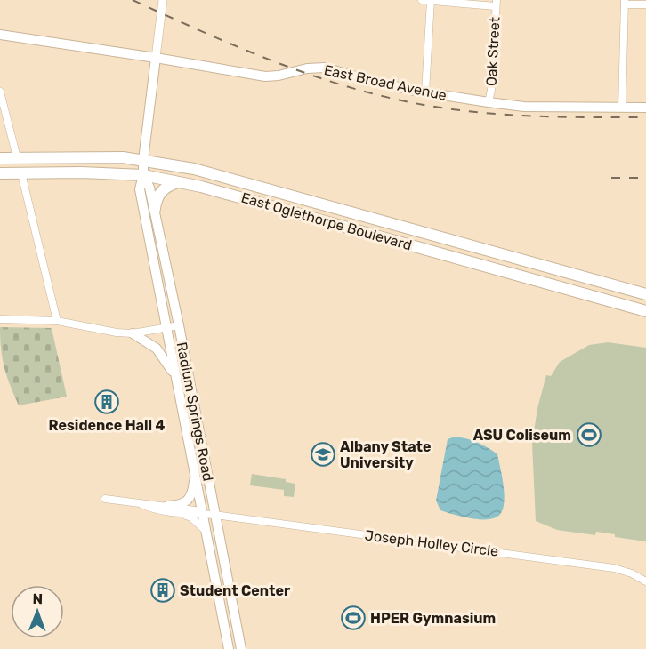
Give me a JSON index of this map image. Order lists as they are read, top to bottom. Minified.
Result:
{"streets":{"main road":["East Broad Avenue","East Oglethorpe Boulevard","Radium Springs Road"],"street":["Oak Street","Joseph Holley Circle"]},"crossings":[["Oak Street","East Broad Avenue"],["East Broad Avenue","Radium Springs Road"],["East Oglethorpe Boulevard","Radium Springs Road"],["Radium Springs Road","Joseph Holley Circle"]],"places":{"building":["Residence Hall 4","Student Center"],"sports":["ASU Coliseum","HPER Gymnasium"],"school or university":["Albany State University"]},"north":"top"}
